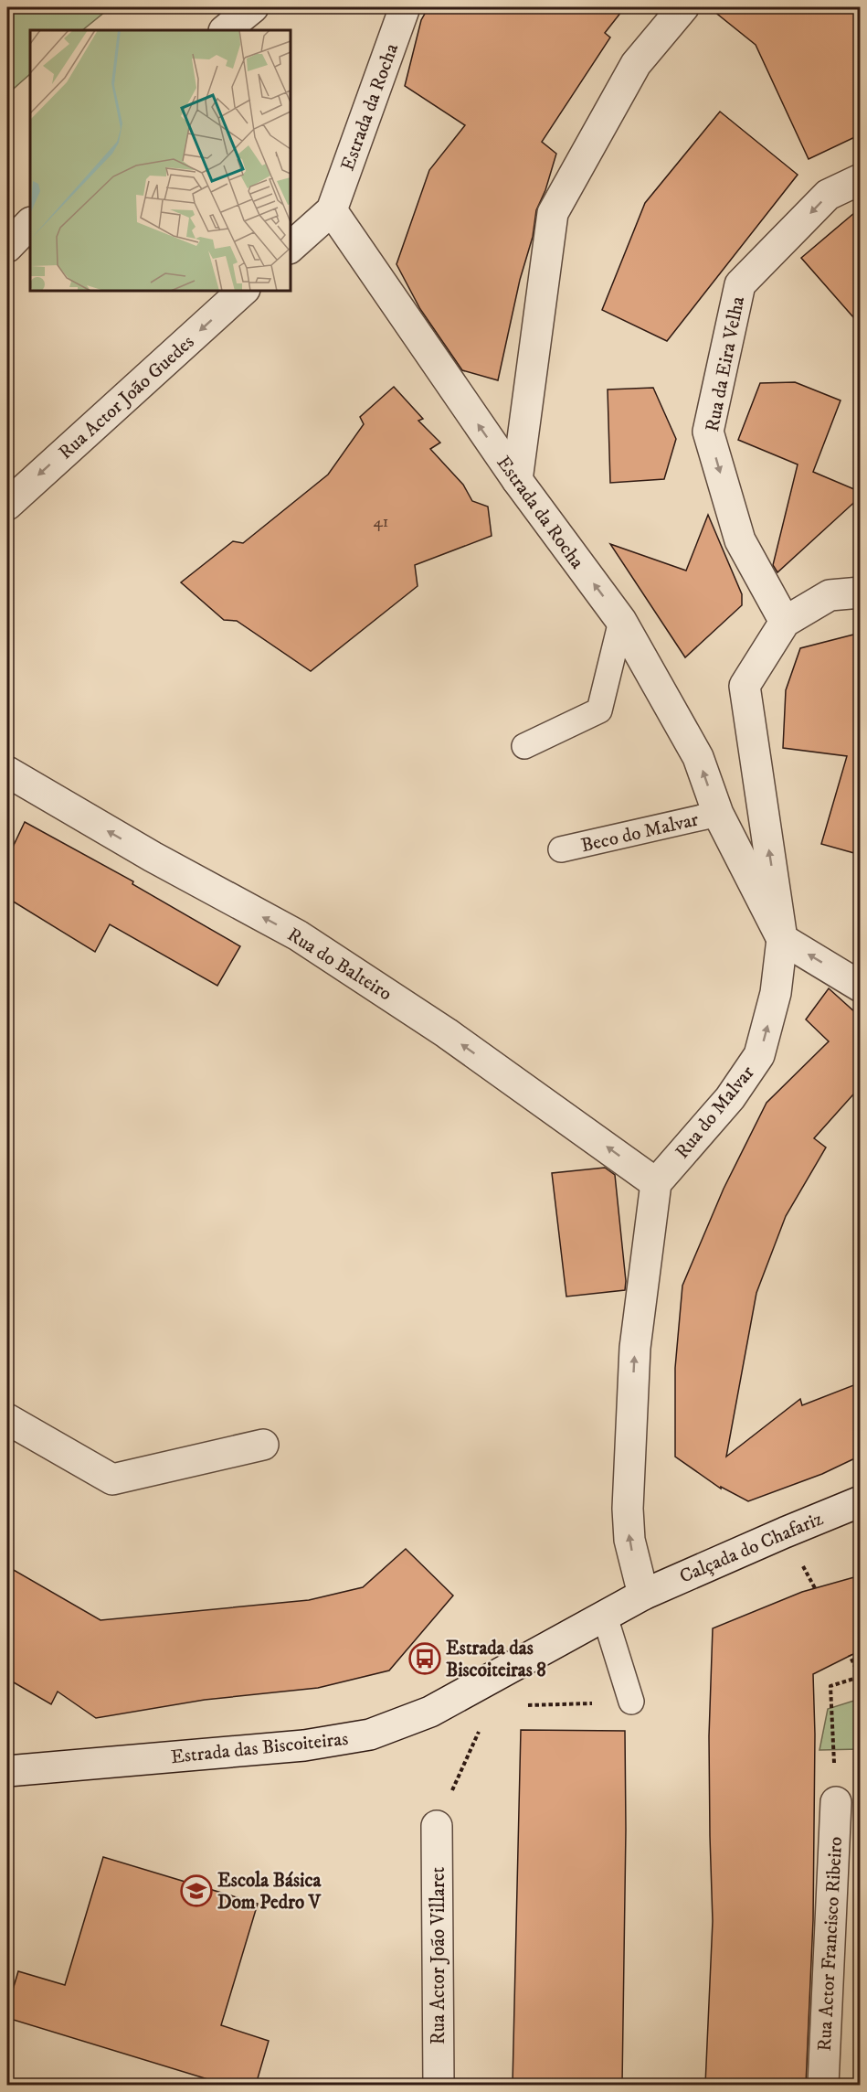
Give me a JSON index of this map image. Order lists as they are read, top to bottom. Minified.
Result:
{"streets":{"street":["Estrada da Rocha","Rua da Eira Velha","Rua Actor João Guedes","Rua do Balteiro","Rua do Malvar","Calçada do Chafariz","Estrada das Biscoiteiras","Rua Actor Francisco Ribeiro","Rua Actor João Villaret"],"lane":["Beco do Malvar"]},"crossings":[["Estrada da Rocha","Beco do Malvar"],["Estrada da Rocha","Rua do Malvar"],["Rua da Eira Velha","Rua do Malvar"],["Rua do Balteiro","Rua do Malvar"],["Calçada do Chafariz","Estrada das Biscoiteiras"]],"one_way":["Estrada da Rocha","Rua Actor João Guedes","Rua do Balteiro","Rua do Malvar"],"places":{"bus stop":["Estrada das Biscoiteiras 8"],"school or university":["Escola Básica Dom Pedro V"]},"house_numbers":["41"]}
